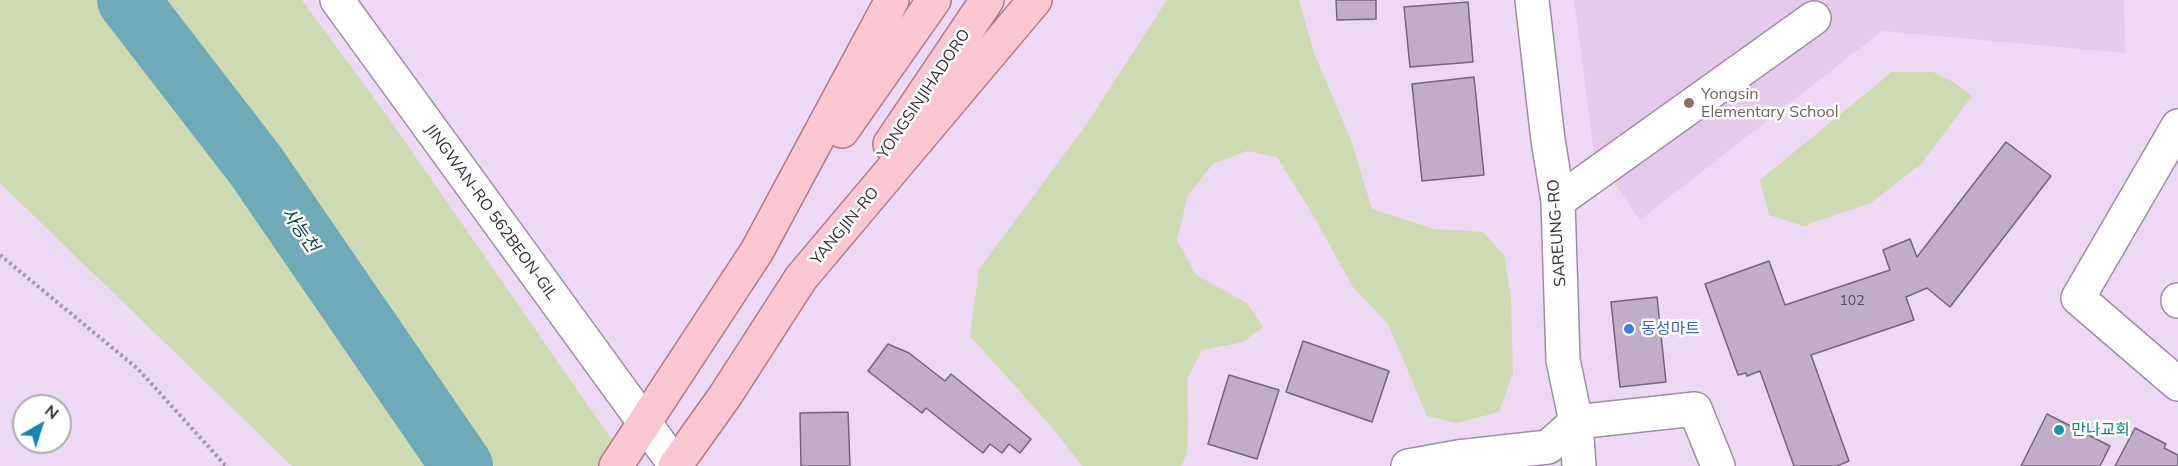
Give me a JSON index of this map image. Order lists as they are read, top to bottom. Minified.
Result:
{"streets":{"main road":["YONGSINJIHADORO","YANGJIN-RO"],"street":["JINGWAN-RO 562BEON-GIL","SAREUNG-RO"]},"crossings":[["YONGSINJIHADORO","YANGJIN-RO"],["JINGWAN-RO 562BEON-GIL","YANGJIN-RO"]],"water":["사능천"],"places":["Yongsin Elementary School","동성마트","만나교회"],"house_numbers":["102"],"north":"top right"}
